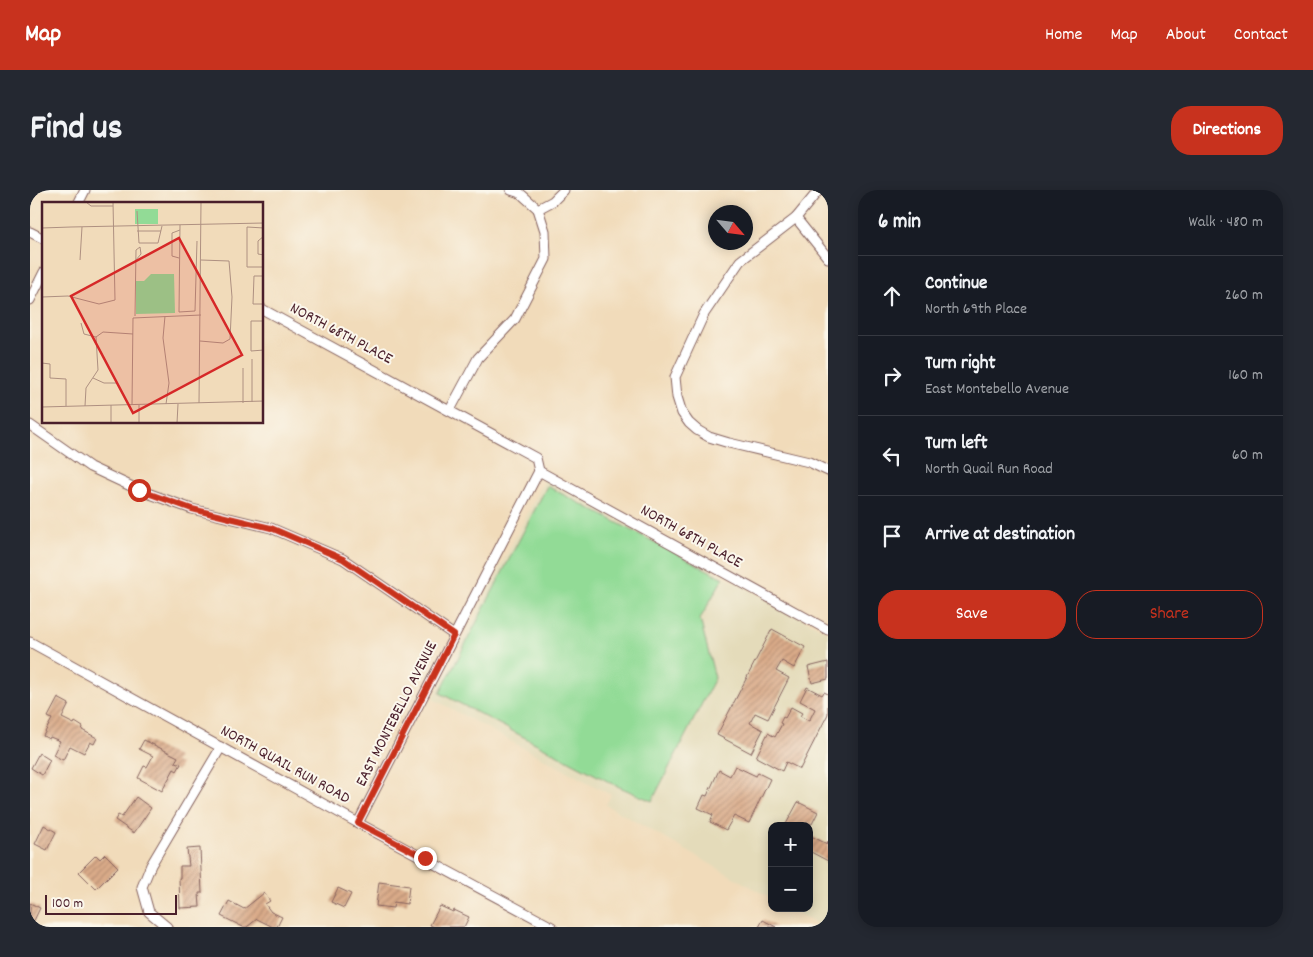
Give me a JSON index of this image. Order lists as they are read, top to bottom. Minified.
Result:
{"streets":{"street":["NORTH 68TH PLACE","EAST MONTEBELLO AVENUE","NORTH QUAIL RUN ROAD"]},"crossings":[["NORTH 68TH PLACE","EAST MONTEBELLO AVENUE"],["EAST MONTEBELLO AVENUE","NORTH QUAIL RUN ROAD"]],"scale_bar":"100 m","north":"bottom right","page":{"header":"Map","nav":["Home","Map","About","Contact"],"title":"Find us","buttons":["Directions",["Save","Share"]],"heading":["6 min","Walk · 480 m"],"list":[["Continue","North 69th Place","260 m"],["Turn right","East Montebello Avenue","160 m"],["Turn left","North Quail Run Road","60 m"],"Arrive at destination"],"map_buttons":["+","−"],"scale":"100 m"}}
